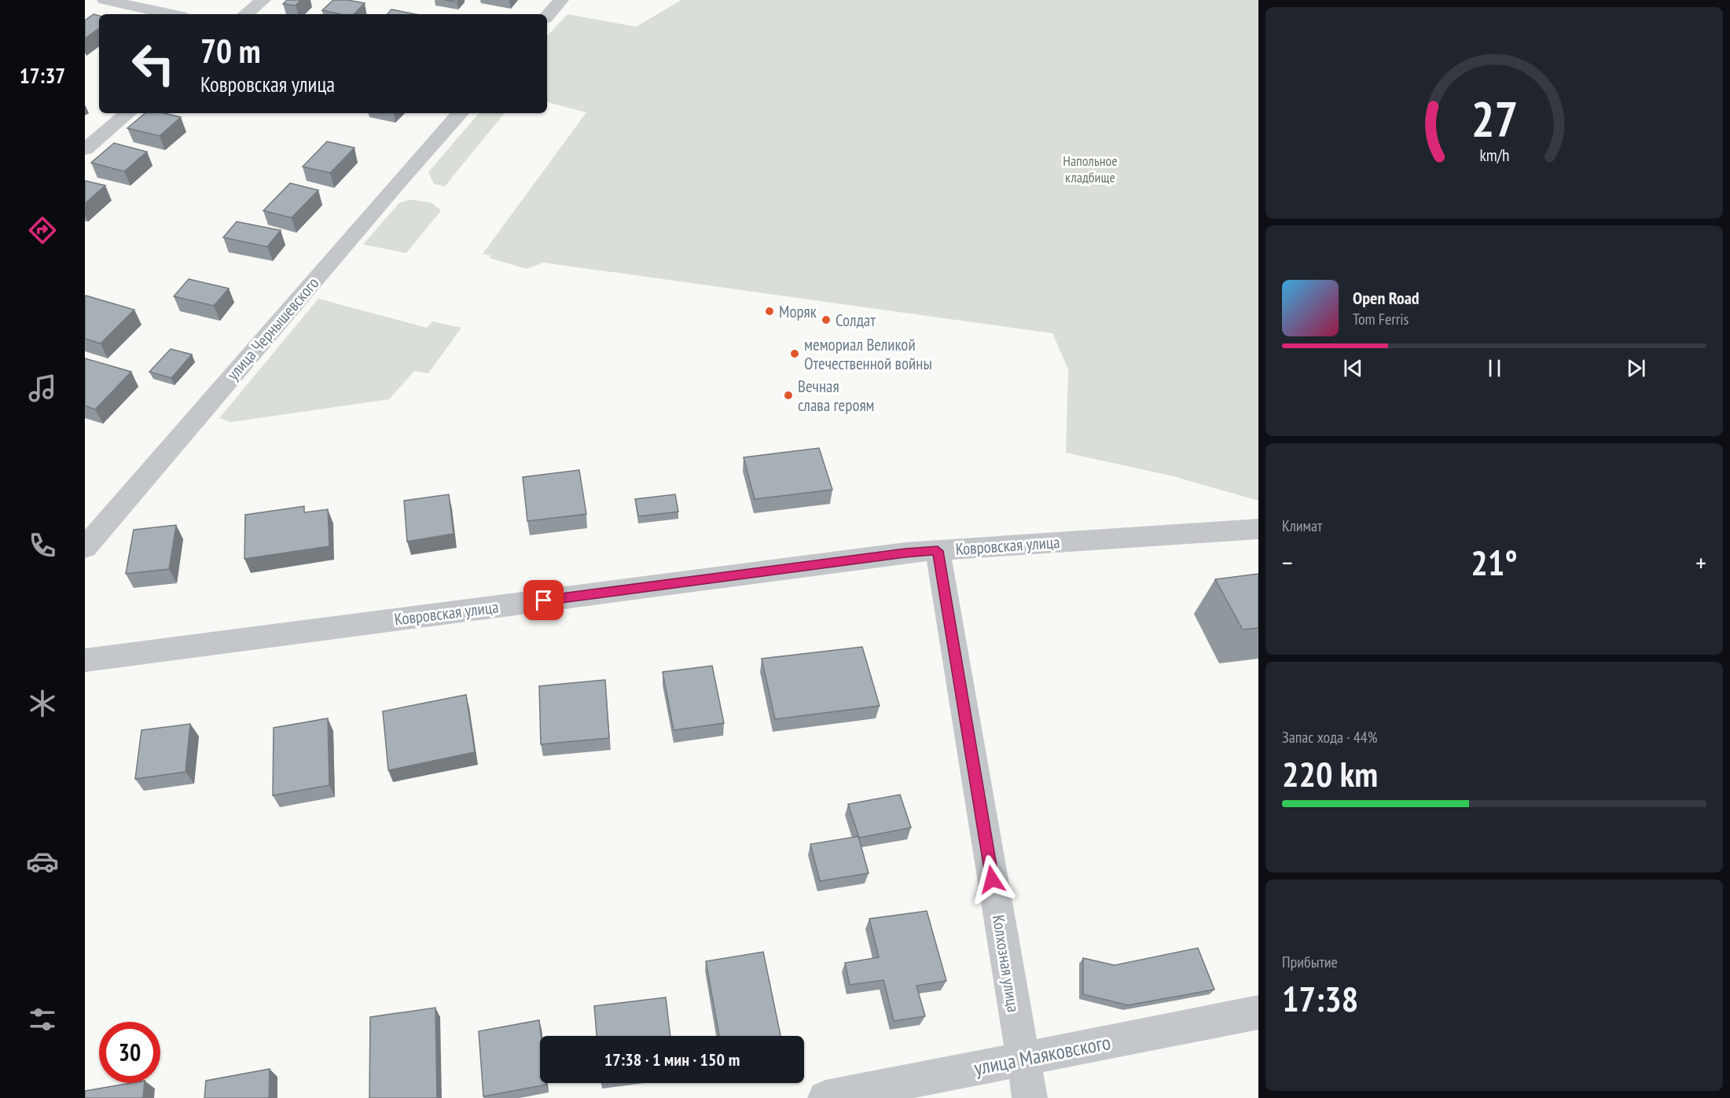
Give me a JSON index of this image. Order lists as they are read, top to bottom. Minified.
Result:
{"streets":{"street":["улица Чернышевского","Ковровская улица","Колхозная улица","улица Маяковского"]},"crossings":[["Ковровская улица","Колхозная улица"],["Колхозная улица","улица Маяковского"]],"parks":["Напольное кладбище"],"places":["Моряк","Солдат","мемориал Великой Отечественной войны","Вечная слава героям"],"page":{"tabs":"17:37","turn":["70 m","Ковровская улица"],"song":["Open Road","Tom Ferris"],"tile":["Климат",["Запас хода · 44%","220 km"],["Прибытие","17:38"]],"heat":["−","21°","+"],"limit":"30","trip":"17:38 · 1 мин · 150 m","gauge":["27","km/h"]}}
